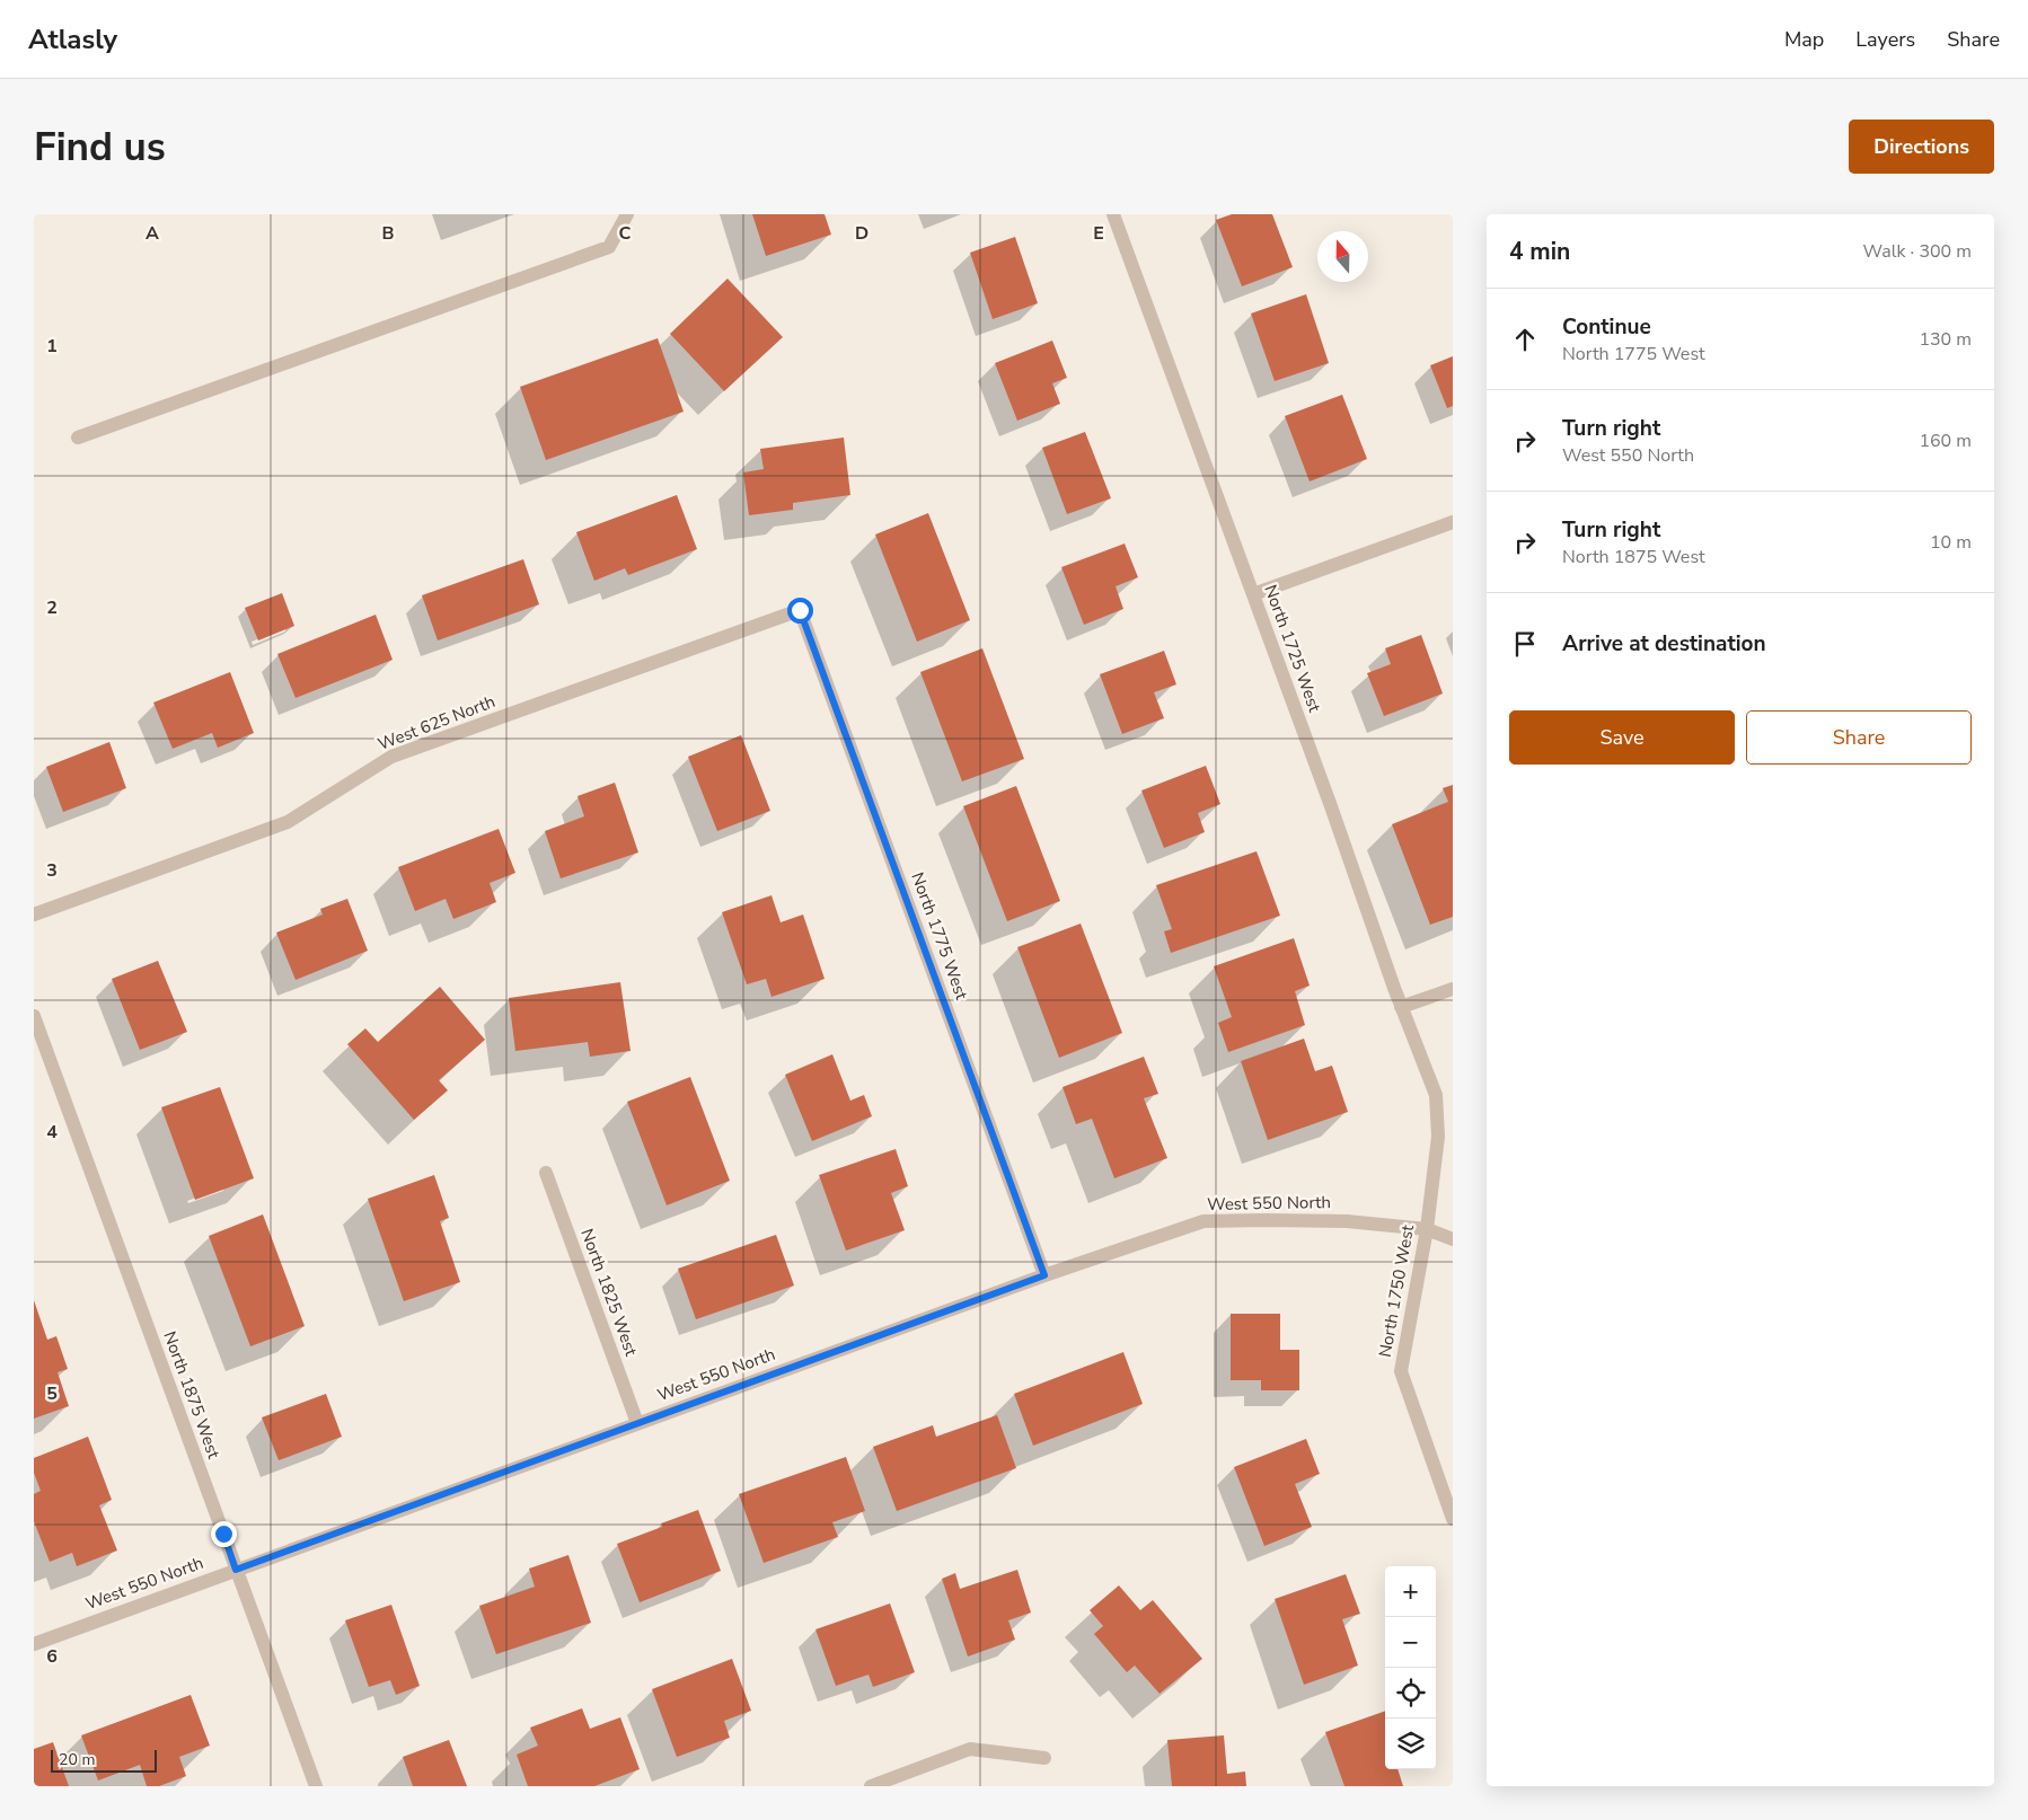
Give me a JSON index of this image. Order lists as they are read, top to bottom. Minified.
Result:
{"streets":{"street":["North 1725 West","West 625 North","North 1775 West","West 550 North","North 1750 West","North 1825 West","North 1875 West"]},"crossings":[["North 1725 West","North 1750 West"],["West 625 North","North 1775 West"],["North 1775 West","West 550 North"],["West 550 North","North 1750 West"],["West 550 North","North 1825 West"],["West 550 North","North 1875 West"]],"scale_bar":"20 m","north":"top","page":{"header":"Atlasly","nav":["Map","Layers","Share"],"buttons":["Directions",["Save","Share"]],"title":"Find us","heading":["4 min","Walk · 300 m"],"list":[["Continue","North 1775 West","130 m"],["Turn right","West 550 North","160 m"],["Turn right","North 1875 West","10 m"],"Arrive at destination"],"map_buttons":["+","−"],"scale":"20 m"},"grid":{"columns":["A","B","C","D","E"],"rows":["1","2","3","4","5","6"]}}
